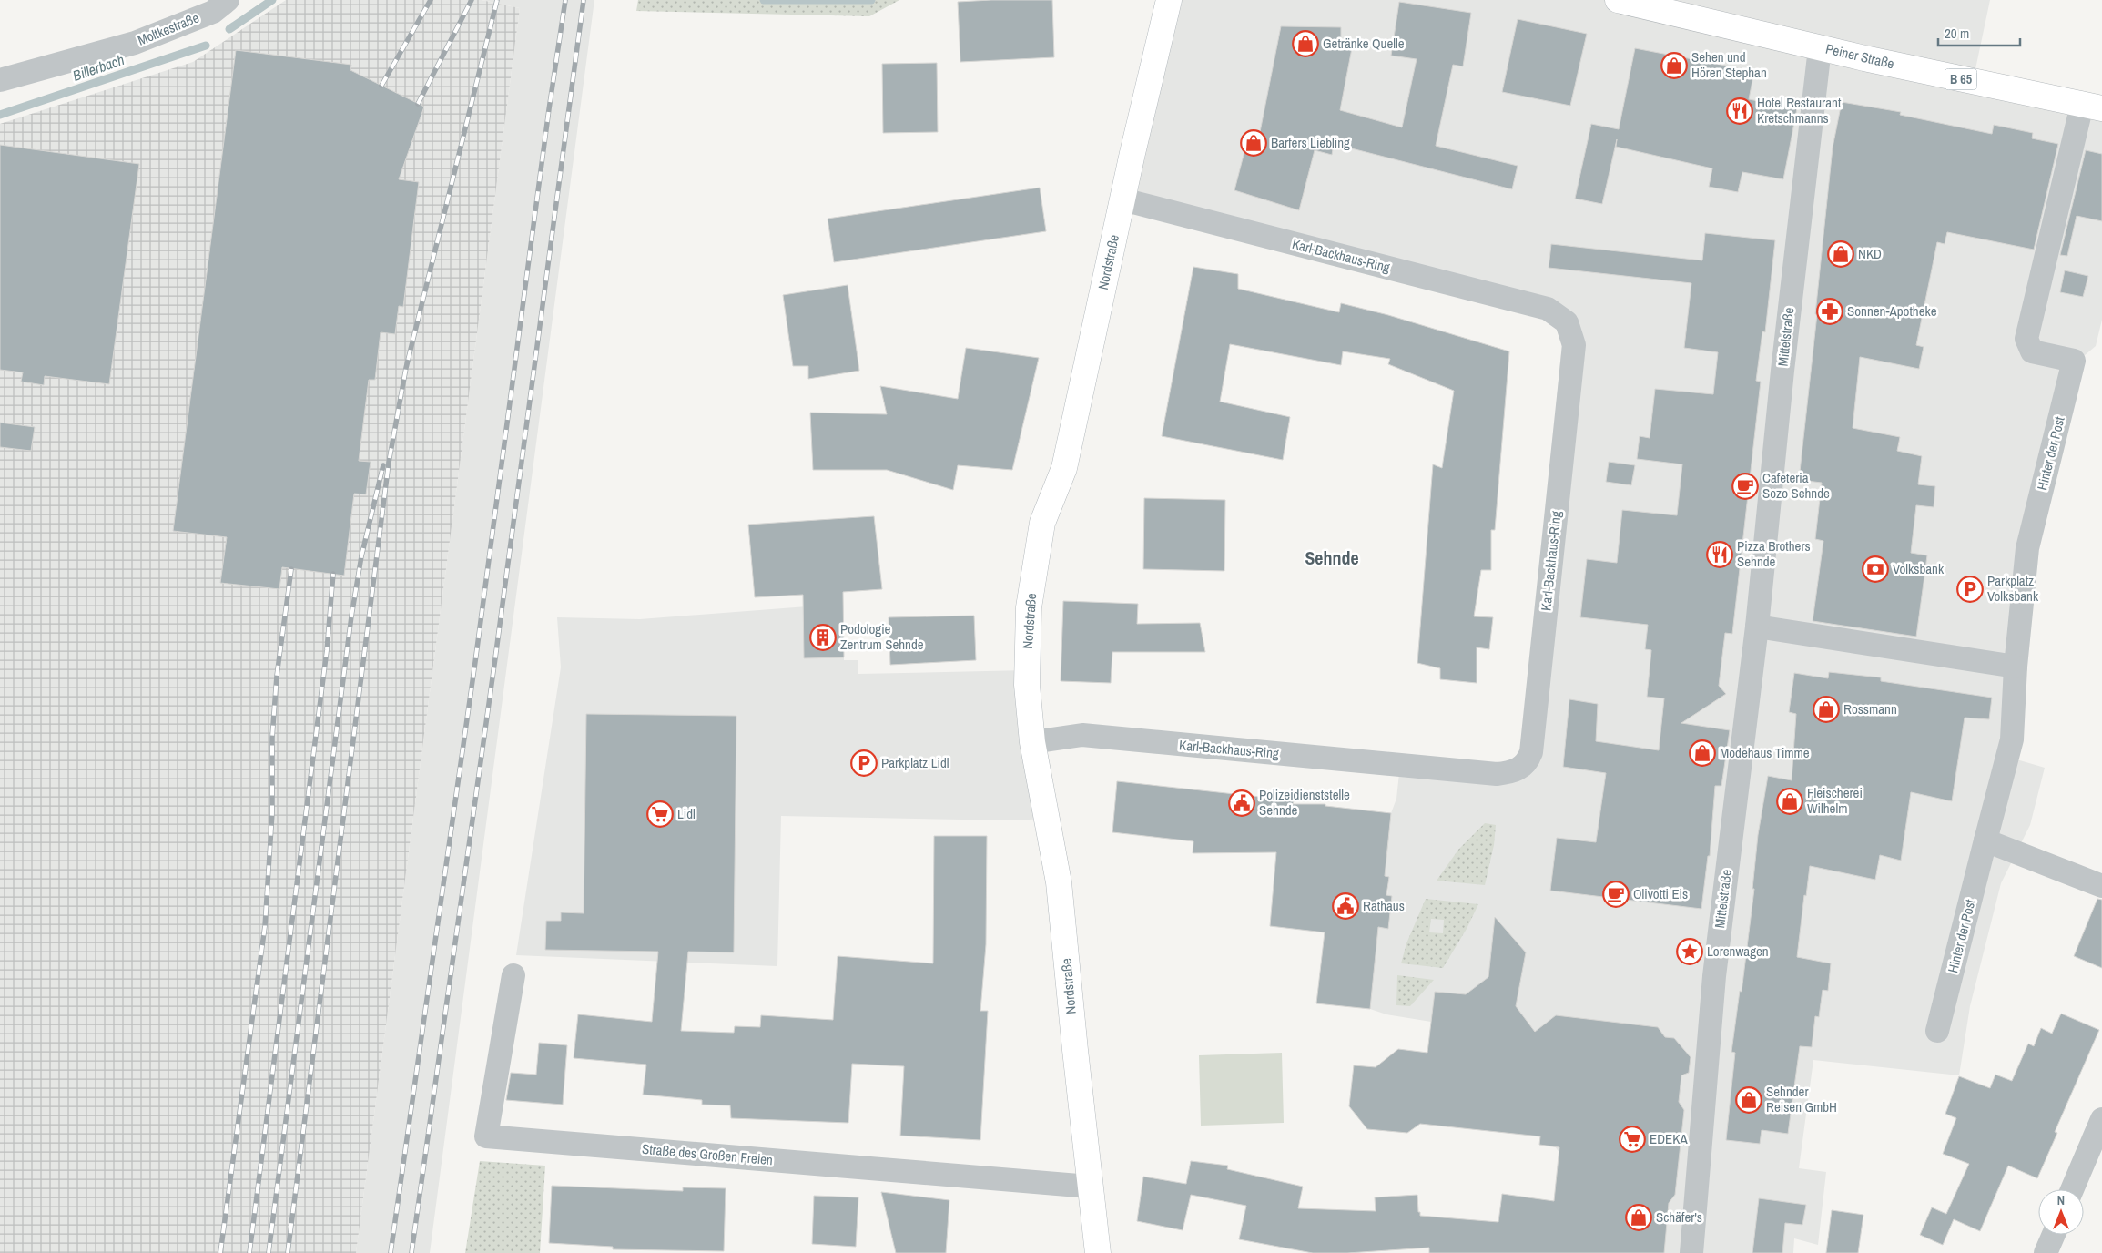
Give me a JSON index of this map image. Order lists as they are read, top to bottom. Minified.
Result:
{"streets":{"main road":["Peiner Straße","B 65","Nordstraße"],"street":["Moltkestraße","Karl-Backhaus-Ring","Mittelstraße","Hinter der Post","Straße des Großen Freien"]},"crossings":[["Peiner Straße","Mittelstraße"],["Peiner Straße","Hinter der Post"],["Karl-Backhaus-Ring","Nordstraße"],["Nordstraße","Straße des Großen Freien"]],"districts":["Sehnde"],"water":["Billerbach"],"places":{"shop":["Getränke Quelle","Sehen und Hören Stephan","Barfers Liebling","NKD","Rossmann","Modehaus Timme","Fleischerei Wilhelm","Sehnder Reisen GmbH","Schäfer's"],"restaurant":["Hotel Restaurant Kretschmanns","Pizza Brothers Sehnde"],"pharmacy":["Sonnen-Apotheke"],"cafe":["Cafeteria Sozo Sehnde","Olivotti Eis"],"bank":["Volksbank"],"parking":["Parkplatz Volksbank","Parkplatz Lidl"],"building":["Podologie Zentrum Sehnde"],"public building":["Polizeidienststelle Sehnde","Rathaus"],"supermarket":["Lidl","EDEKA"],"place":["Lorenwagen"]},"scale_bar":"20 m","north":"top"}
